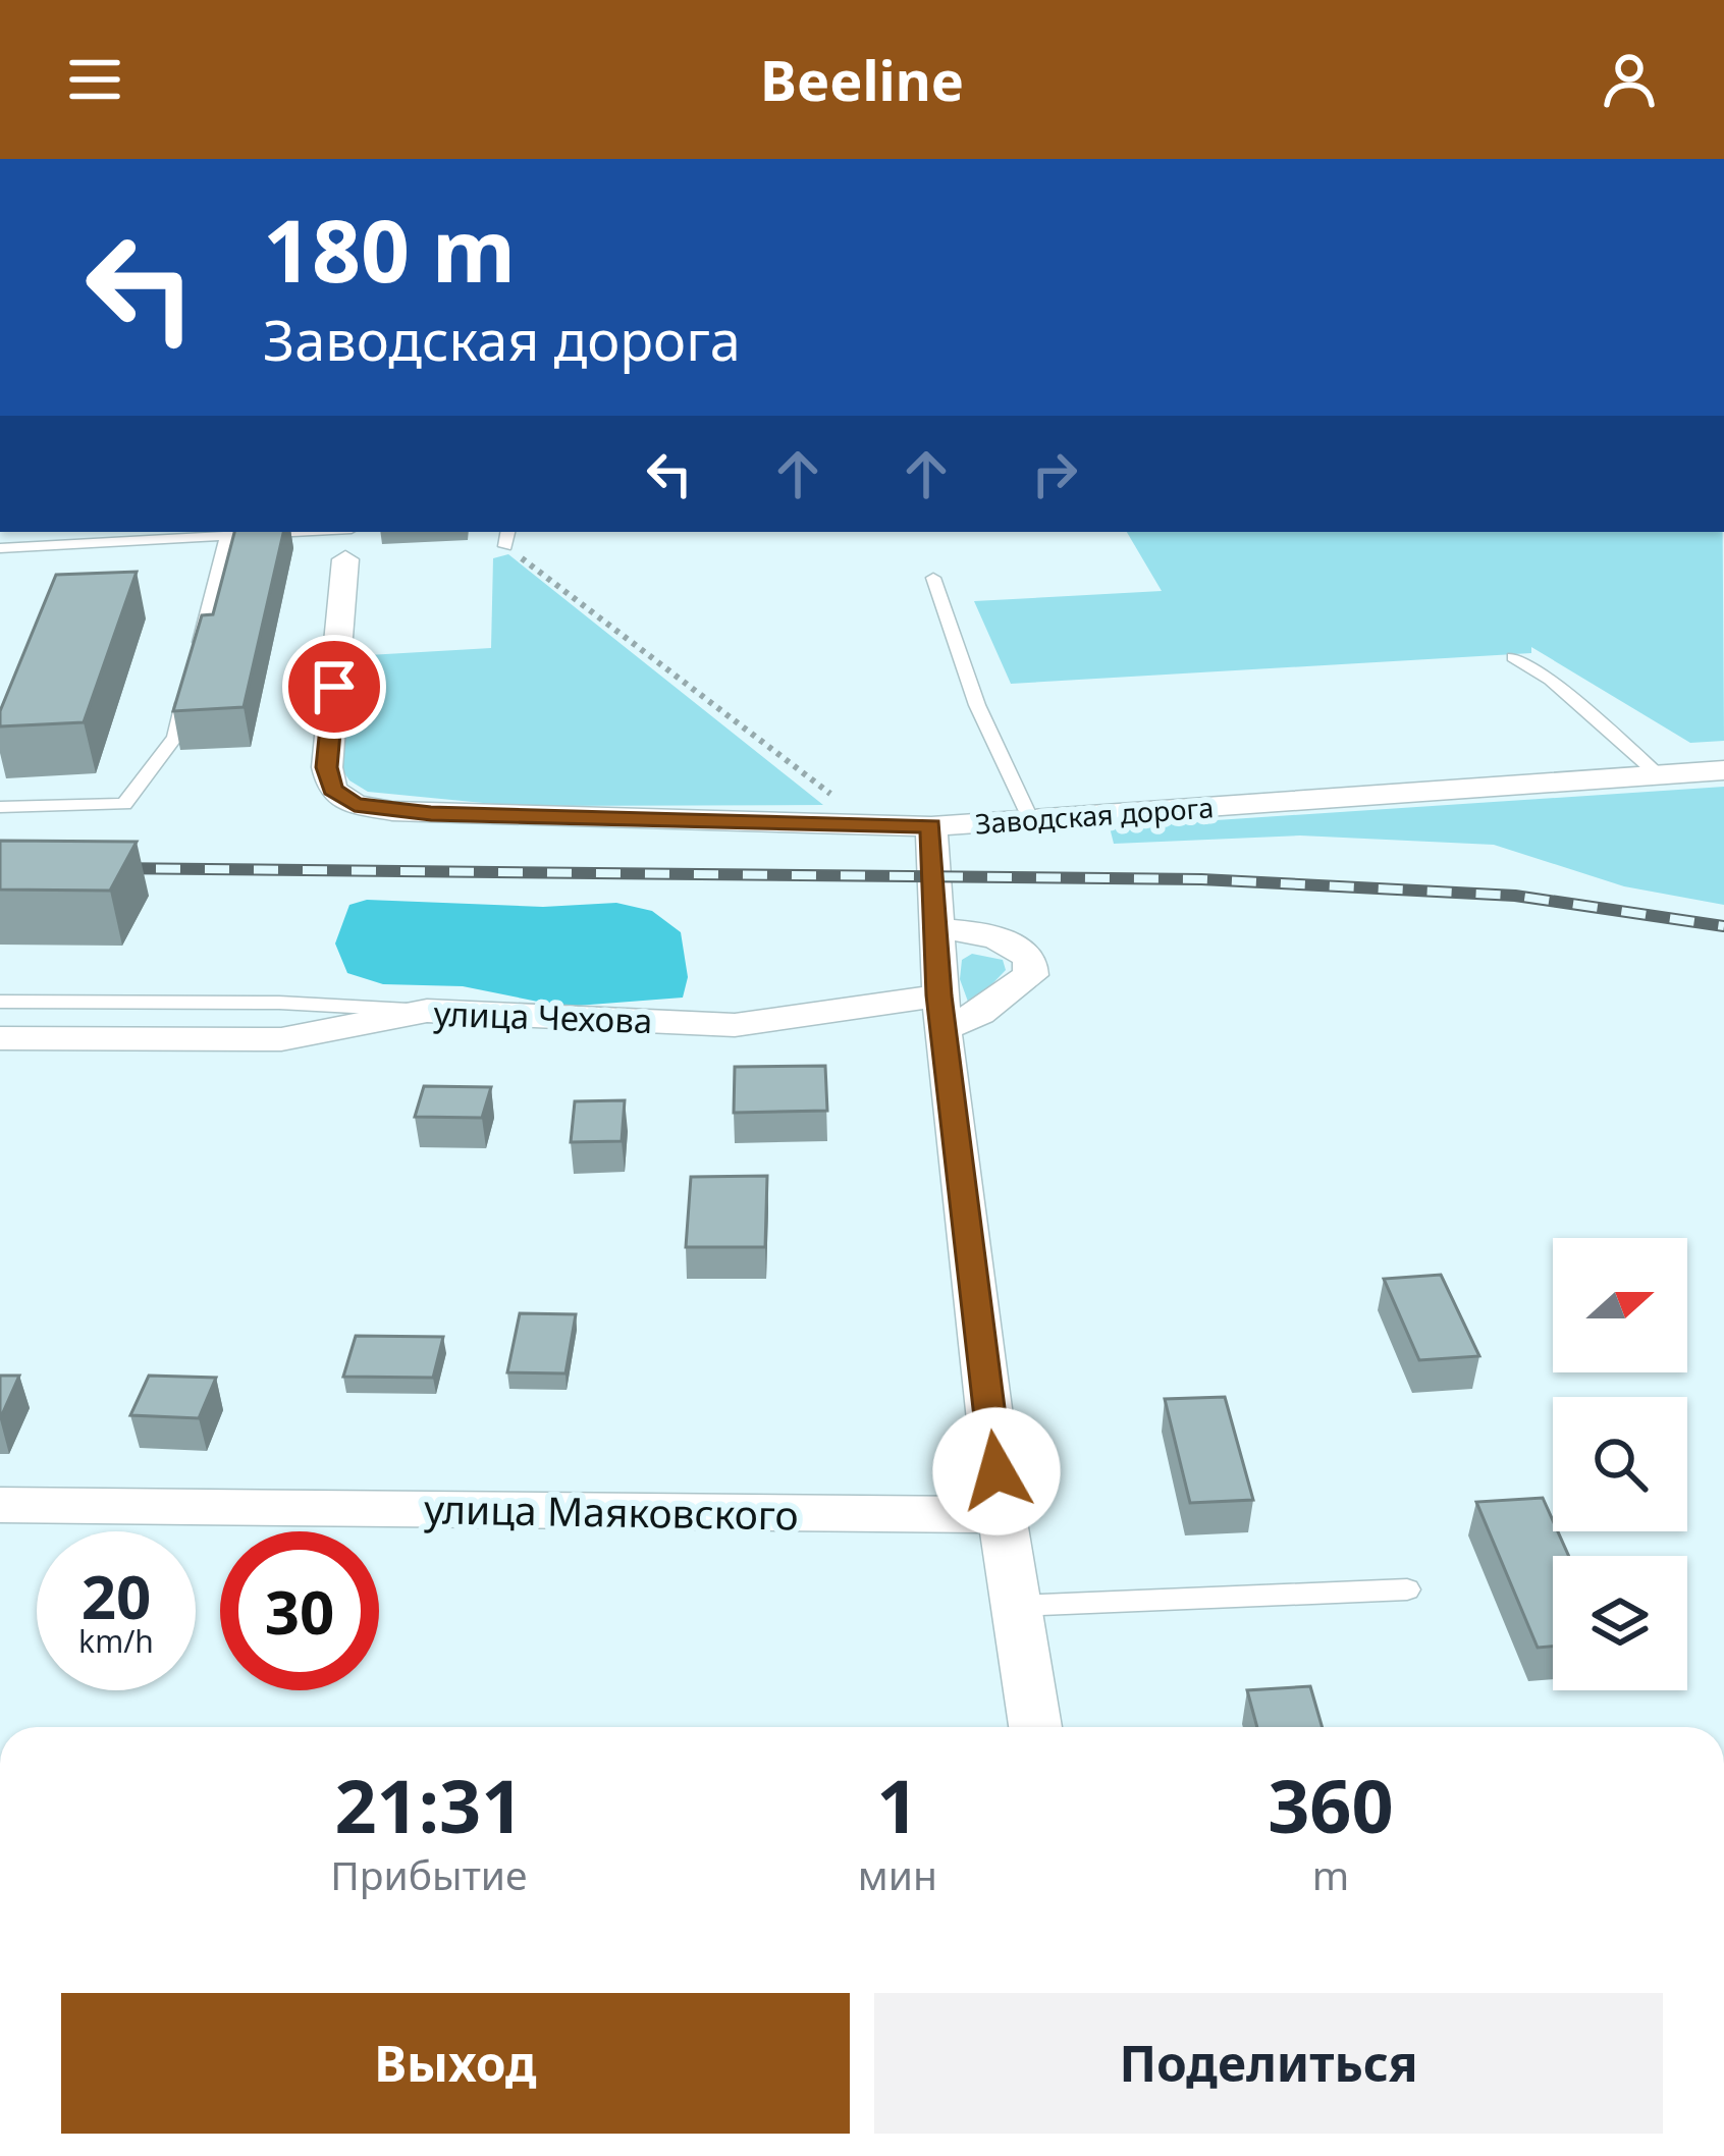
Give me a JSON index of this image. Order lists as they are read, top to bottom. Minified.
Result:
{"streets":{"street":["Заводская дорога","улица Чехова","улица Маяковского"]},"north":"right","page":{"header":"Beeline","turn":["180 m","Заводская дорога"],"speed":"20 km/h","limit":"30","eta":["21:31","Прибытие","1","мин","360","m"],"buttons":["Выход","Поделиться"]}}
